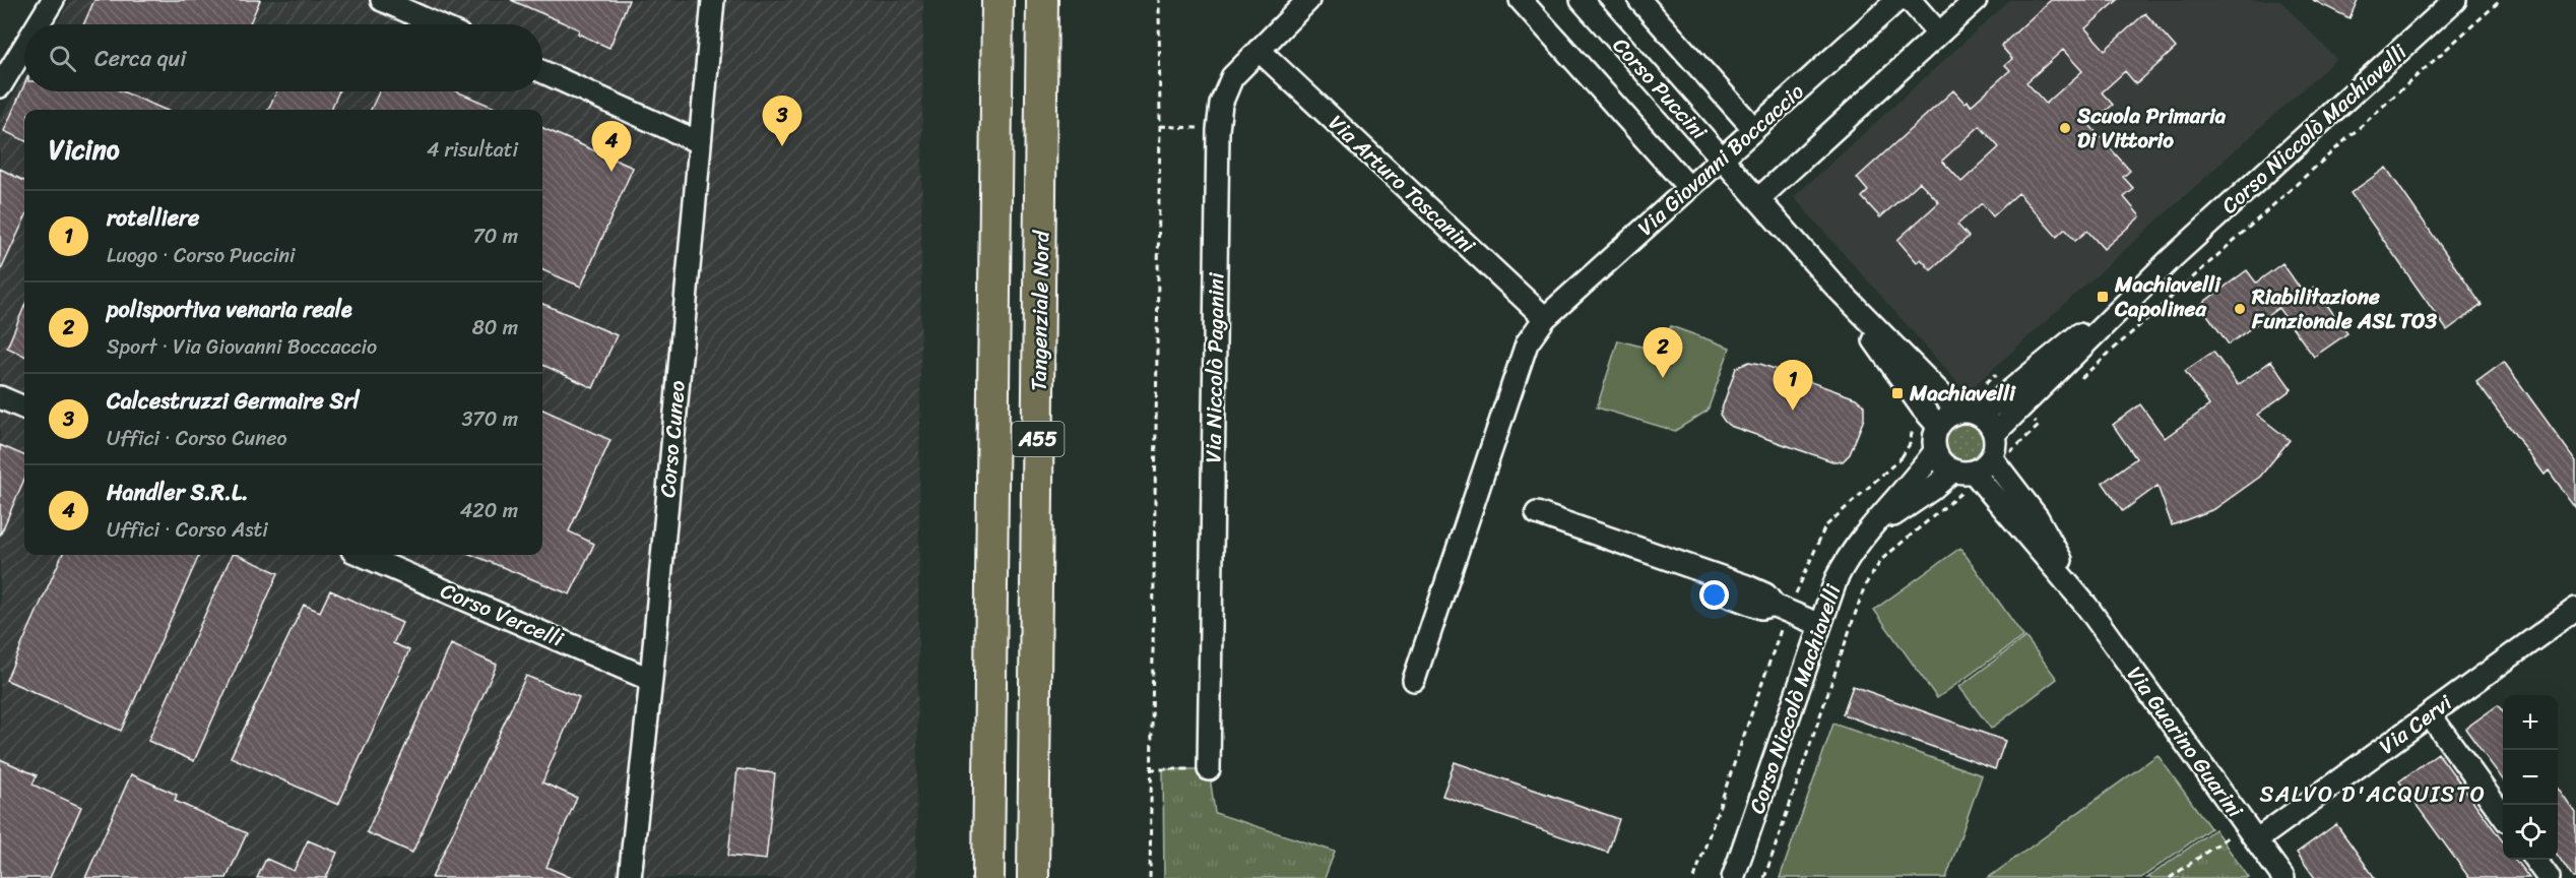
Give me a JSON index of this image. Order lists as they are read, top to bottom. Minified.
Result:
{"streets":{"highway":["Tangenziale Nord","A55"],"street":["Corso Puccini","Corso Niccolò Machiavelli","Via Giovanni Boccaccio","Via Arturo Toscanini","Via Niccolò Paganini","Corso Cuneo","Corso Vercelli","Via Cervi","Via Guarino Guarini"]},"crossings":[["Corso Puccini","Via Giovanni Boccaccio"],["Corso Niccolò Machiavelli","Via Guarino Guarini"],["Via Giovanni Boccaccio","Via Arturo Toscanini"],["Via Arturo Toscanini","Via Niccolò Paganini"],["Corso Cuneo","Corso Vercelli"],["Via Cervi","Via Guarino Guarini"]],"districts":["SALVO D'ACQUISTO"],"places":{"other":["Scuola Primaria Di Vittorio","Riabilitazione Funzionale ASL TO3"],"transit":["Machiavelli Capolinea","Machiavelli"]},"page":{"search":"Cerca qui","pins":["3","4","2","1"],"heading":["Vicino","4 risultati"],"list":[{"mark":"1","name":"rotelliere","note":"Luogo · Corso Puccini","value":"70 m"},{"mark":"2","name":"polisportiva venaria reale","note":"Sport · Via Giovanni Boccaccio","value":"80 m"},{"mark":"3","name":"Calcestruzzi Germaire Srl","note":"Uffici · Corso Cuneo","value":"370 m"},{"mark":"4","name":"Handler S.R.L.","note":"Uffici · Corso Asti","value":"420 m"}],"map_buttons":["+","−"]}}
